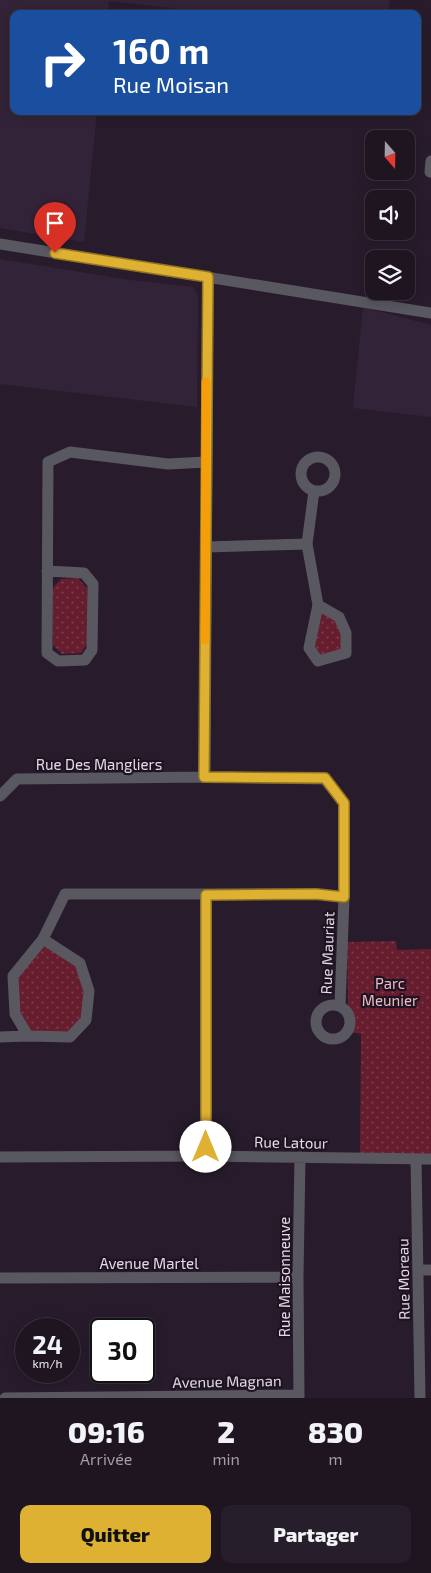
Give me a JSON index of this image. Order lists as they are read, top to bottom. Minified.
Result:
{"streets":{"street":["Rue Des Mangliers","Rue Mauriat","Rue Latour","Avenue Martel","Rue Maisonneuve","Rue Moreau","Avenue Magnan"]},"crossings":[["Rue Des Mangliers","Rue Mauriat"],["Rue Latour","Rue Maisonneuve"],["Rue Latour","Rue Moreau"],["Avenue Martel","Rue Maisonneuve"],["Rue Maisonneuve","Avenue Magnan"]],"parks":["Parc Meunier"],"north":"bottom","page":{"turn":["160 m","Rue Moisan"],"speed":"24 km/h","limit":"30","eta":["09:16","Arrivée","2","min","830","m"],"buttons":["Quitter","Partager"]}}
